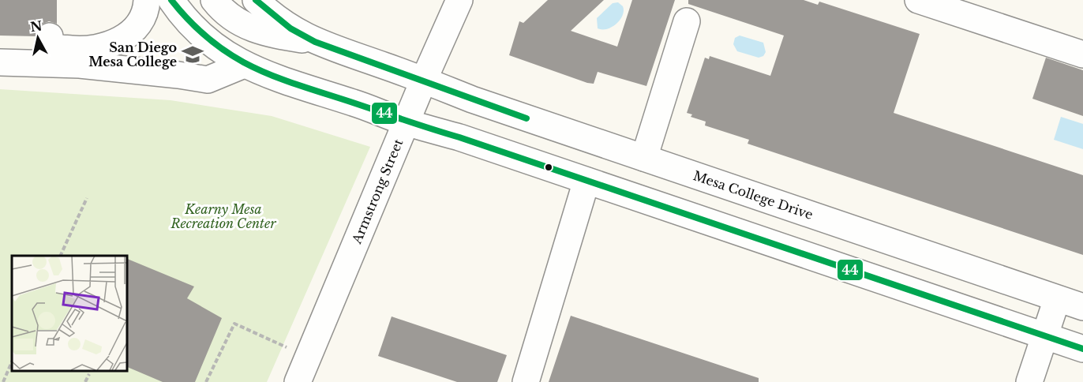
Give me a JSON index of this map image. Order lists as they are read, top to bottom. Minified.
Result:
{"streets":{"street":["Armstrong Street","Mesa College Drive"]},"crossings":[["Armstrong Street","Mesa College Drive"]],"parks":["Kearny Mesa Recreation Center"],"places":{"school or university":["San Diego Mesa College"]},"lines":["transit line 44"],"north":"top"}
